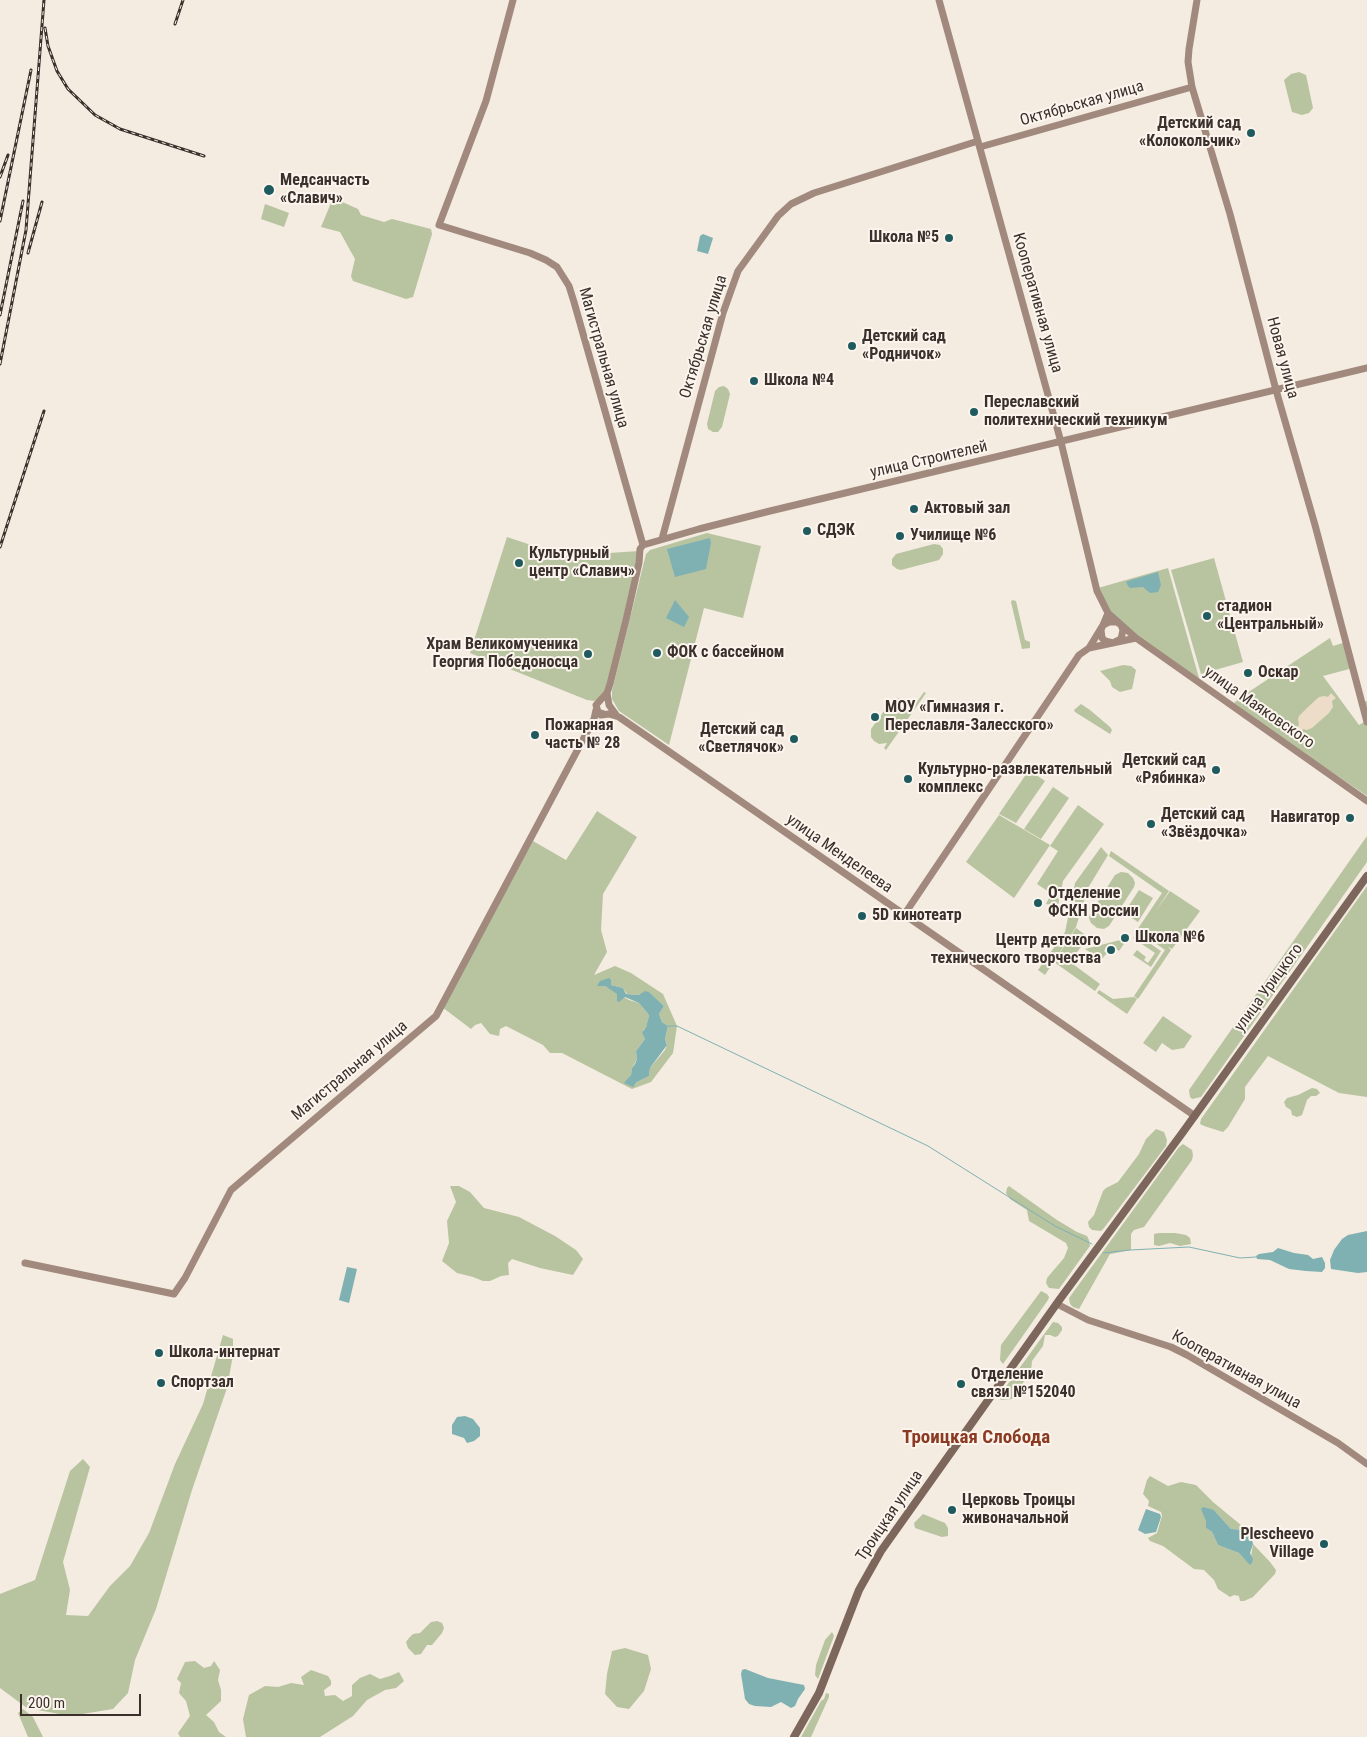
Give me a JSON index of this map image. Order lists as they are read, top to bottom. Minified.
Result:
{"streets":{"main road":["улица Урицкого","Троицкая улица"],"street":["Октябрьская улица","Кооперативная улица","Магистральная улица","Новая улица","улица Строителей","улица Маяковского","улица Менделеева"]},"crossings":[["Октябрьская улица","Кооперативная улица"],["Октябрьская улица","Новая улица"],["Октябрьская улица","улица Строителей"],["Кооперативная улица","улица Строителей"],["Кооперативная улица","улица Маяковского"],["Кооперативная улица","улица Урицкого"],["Кооперативная улица","Троицкая улица"],["Магистральная улица","улица Строителей"],["Новая улица","улица Строителей"],["улица Менделеева","улица Урицкого"],["улица Урицкого","Троицкая улица"]],"districts":["Троицкая Слобода"],"places":["Детский сад «Колокольчик»","Медсанчасть «Славич»","Школа №5","Детский сад «Родничок»","Школа №4","Переславский политехнический техникум","Актовый зал","СДЭК","Училище №6","Культурный центр «Славич»","стадион «Центральный»","ФОК с бассейном","Храм Великомученика Георгия Победоносца","Оскар","МОУ «Гимназия г. Переславля-Залесского»","Пожарная часть № 28","Детский сад «Светлячок»","Детский сад «Рябинка»","Культурно-развлекательный комплекс","Навигатор","Детский сад «Звёздочка»","Отделение ФСКН России","5D кинотеатр","Школа №6","Центр детского технического творчества","Школа-интернат","Спортзал","Отделение связи №152040","Церковь Троицы живоначальной","Plescheevo Village"],"scale_bar":"200 m"}
